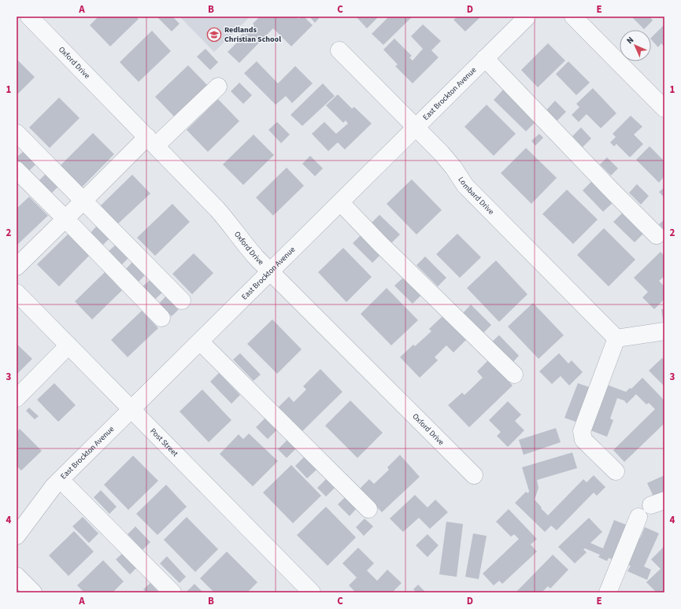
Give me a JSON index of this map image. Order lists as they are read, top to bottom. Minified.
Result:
{"streets":{"street":["Oxford Drive","East Brockton Avenue","Lombard Drive","Post Street"]},"crossings":[["Oxford Drive","East Brockton Avenue"],["East Brockton Avenue","Lombard Drive"],["East Brockton Avenue","Post Street"]],"places":{"school or university":["Redlands Christian School"]},"north":"top left","grid":{"columns":["A","B","C","D","E"],"rows":["1","2","3","4"]}}
